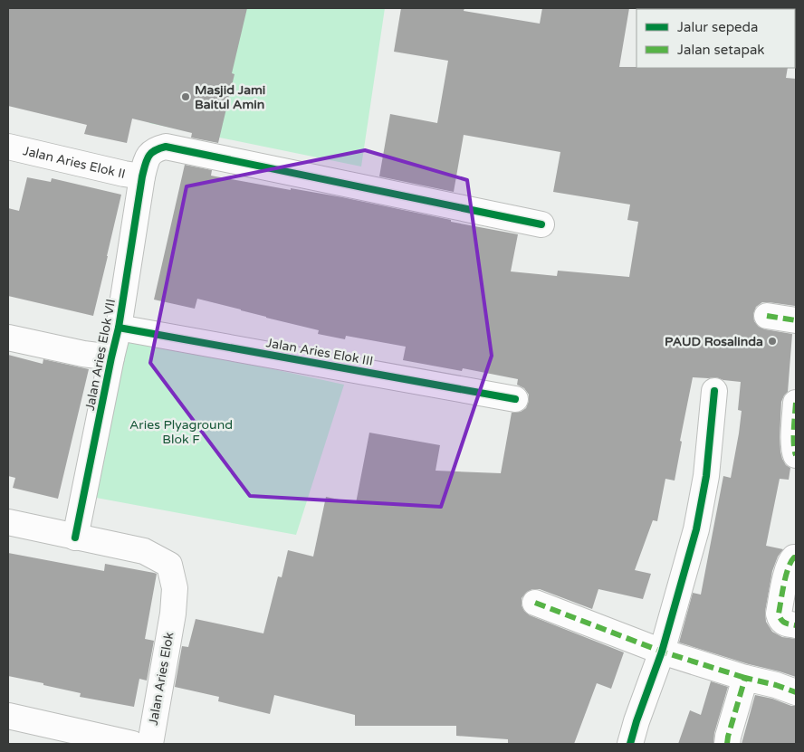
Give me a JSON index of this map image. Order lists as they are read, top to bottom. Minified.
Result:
{"streets":{"street":["Jalan Aries Elok II","Jalan Aries Elok III","Jalan Aries Elok VII","Jalan Aries Elok"]},"crossings":[["Jalan Aries Elok II","Jalan Aries Elok VII"],["Jalan Aries Elok III","Jalan Aries Elok VII"],["Jalan Aries Elok VII","Jalan Aries Elok"]],"parks":["Aries Plyaground Blok F"],"places":["Masjid Jami Baitul Amin","PAUD Rosalinda"],"legend":["Jalur sepeda","Jalan setapak"]}
